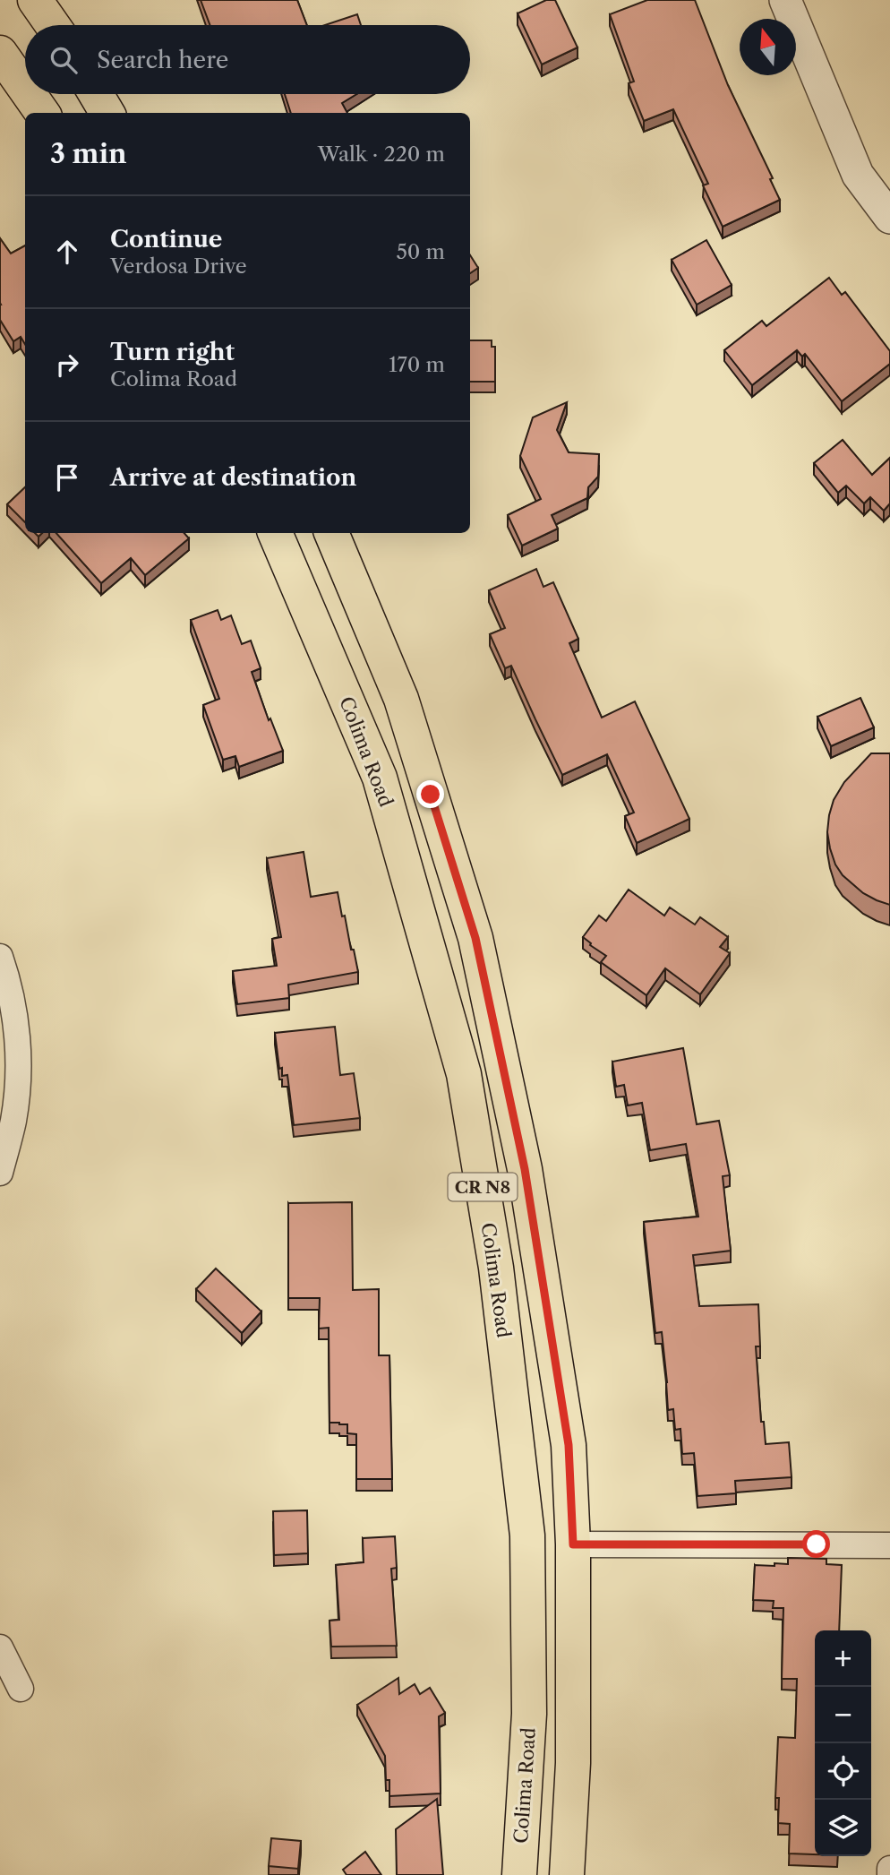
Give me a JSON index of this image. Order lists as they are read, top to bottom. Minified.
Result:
{"streets":{"main road":["Colima Road","CR N8"]},"north":"top","page":{"search":"Search here","heading":["3 min","Walk · 220 m"],"list":[["Continue","Verdosa Drive","50 m"],["Turn right","Colima Road","170 m"],"Arrive at destination"],"map_buttons":["+","−"]}}
